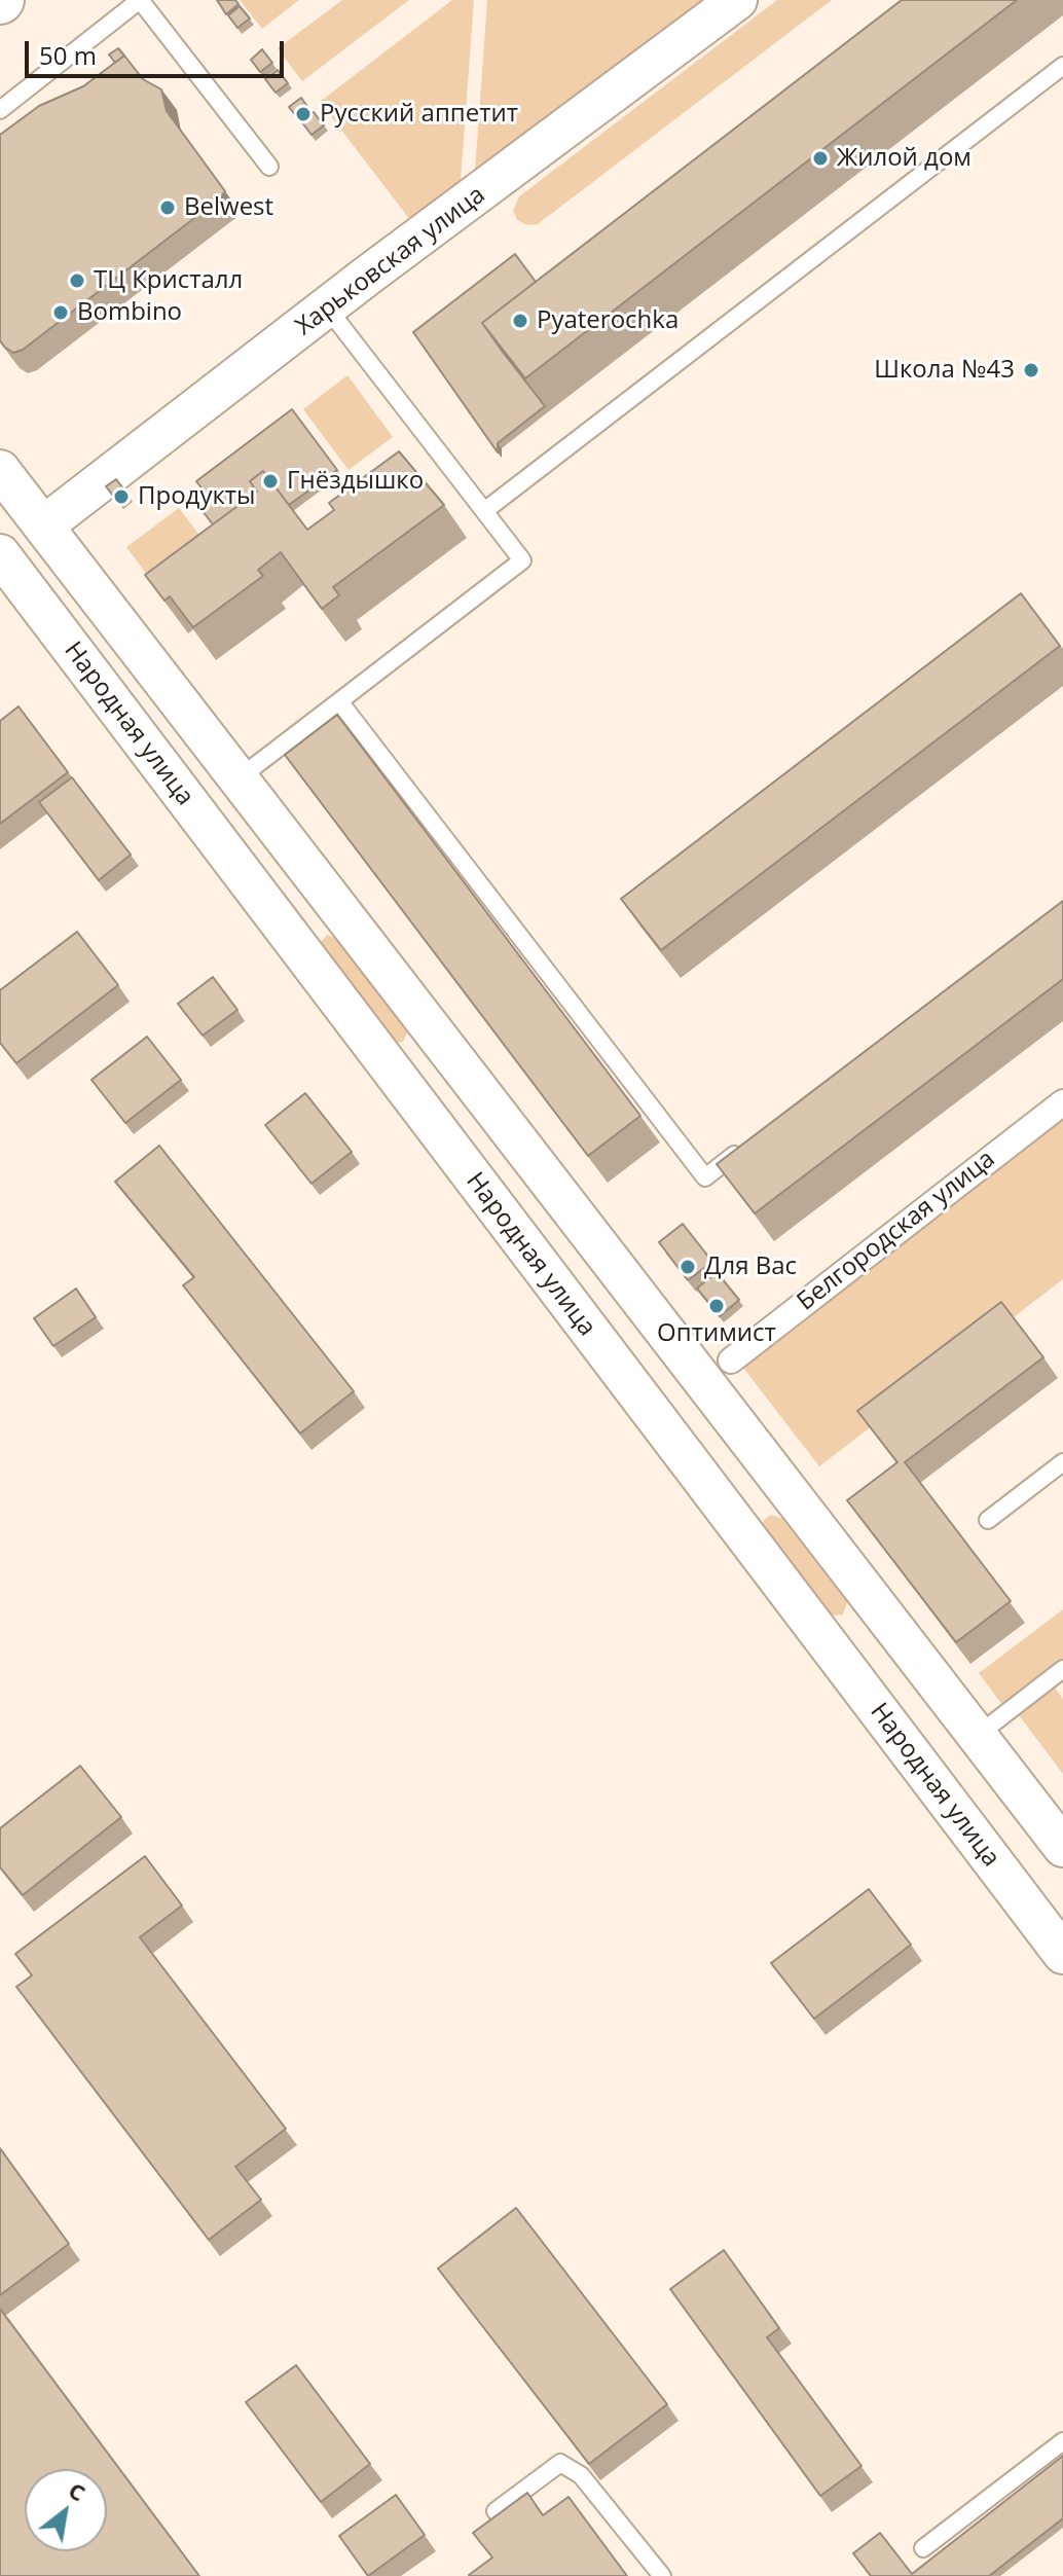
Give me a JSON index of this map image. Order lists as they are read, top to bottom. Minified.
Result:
{"streets":{"street":["Харьковская улица","Народная улица","Белгородская улица"]},"places":["Русский аппетит","Жилой дом","Belwest","ТЦ Кристалл","Bombino","Pyaterochka","Школа №43","Гнёздышко","Продукты","Для Вас","Оптимист"],"scale_bar":"50 m","north":"top right"}
